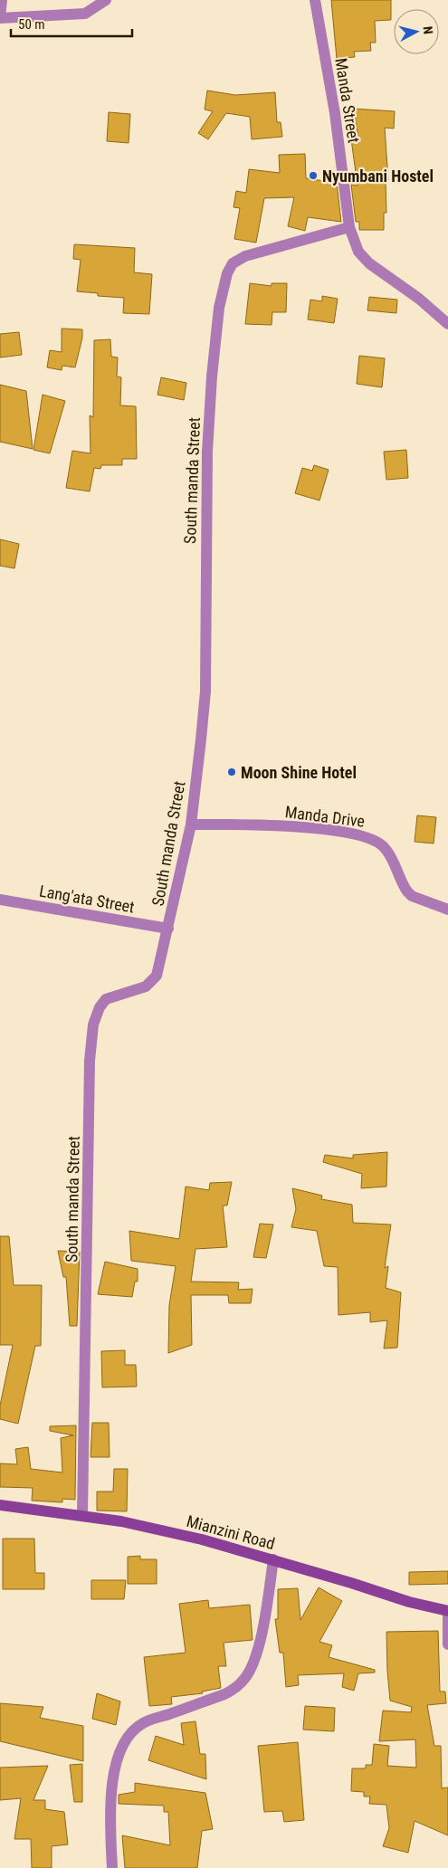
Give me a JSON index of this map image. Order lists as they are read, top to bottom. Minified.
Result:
{"streets":{"street":["Manda Street","South manda Street","Manda Drive","Lang'ata Street","Mianzini Road"]},"crossings":[["Manda Street","South manda Street"],["South manda Street","Manda Drive"],["South manda Street","Lang'ata Street"],["South manda Street","Mianzini Road"]],"places":["Nyumbani Hostel","Moon Shine Hotel"],"scale_bar":"50 m","north":"right"}
